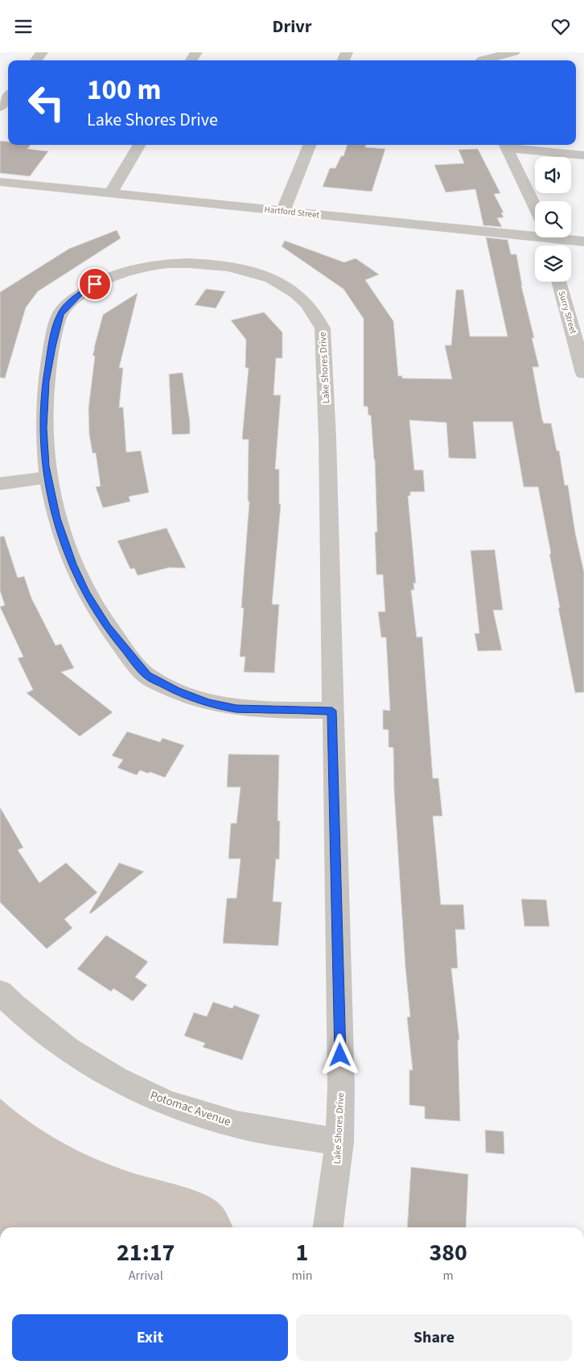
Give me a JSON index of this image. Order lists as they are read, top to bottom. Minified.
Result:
{"streets":{"street":["Hartford Street","Surry Street","Lake Shores Drive","Potomac Avenue"]},"crossings":[["Lake Shores Drive","Potomac Avenue"]],"page":{"header":"Drivr","turn":["100 m","Lake Shores Drive"],"eta":["21:17","Arrival","1","min","380","m"],"buttons":["Exit","Share"]}}
